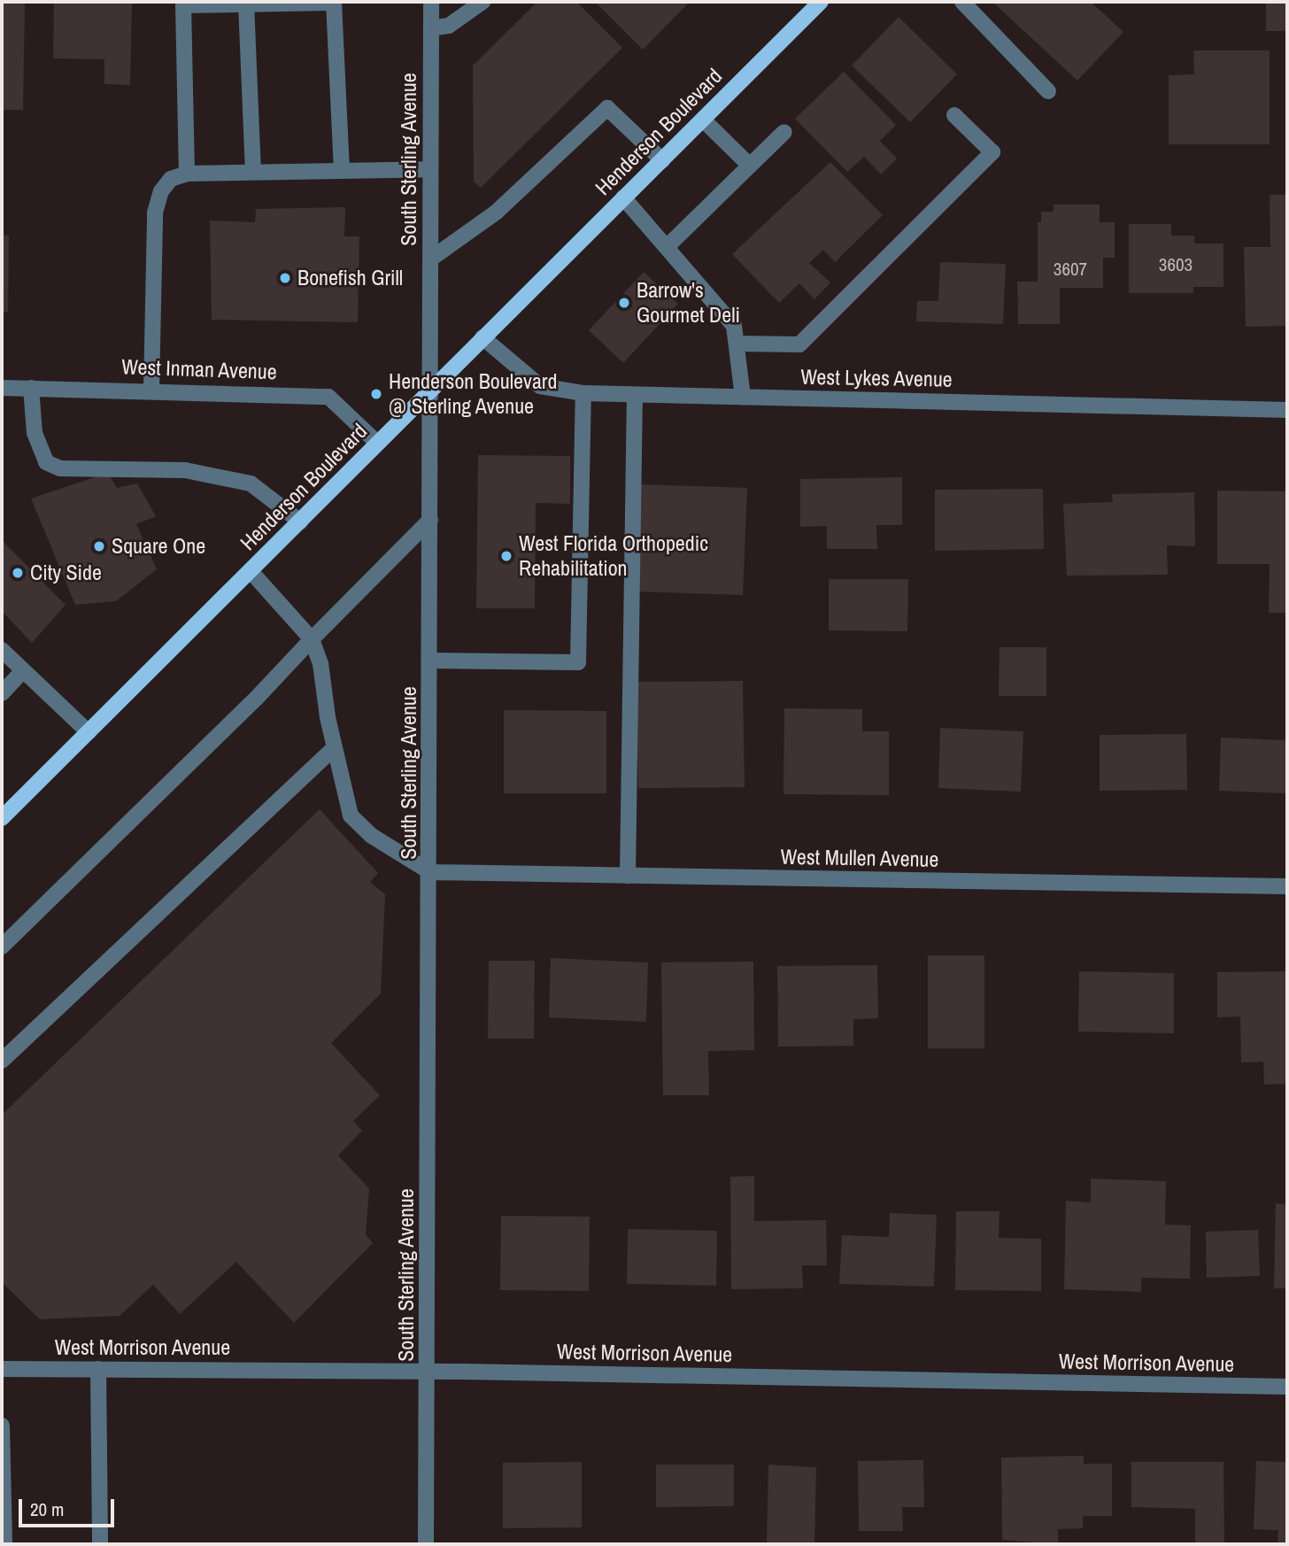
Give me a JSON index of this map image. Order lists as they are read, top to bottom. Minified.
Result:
{"streets":{"main road":["Henderson Boulevard"],"street":["South Sterling Avenue","West Inman Avenue","West Lykes Avenue","West Mullen Avenue","West Morrison Avenue"]},"crossings":[["Henderson Boulevard","South Sterling Avenue"],["Henderson Boulevard","West Inman Avenue"],["Henderson Boulevard","West Lykes Avenue"],["South Sterling Avenue","West Mullen Avenue"],["South Sterling Avenue","West Morrison Avenue"]],"places":["Bonefish Grill","Barrow's Gourmet Deli","Henderson Boulevard @ Sterling Avenue","Square One","West Florida Orthopedic Rehabilitation","City Side"],"house_numbers":["3603","3607"],"scale_bar":"20 m"}
